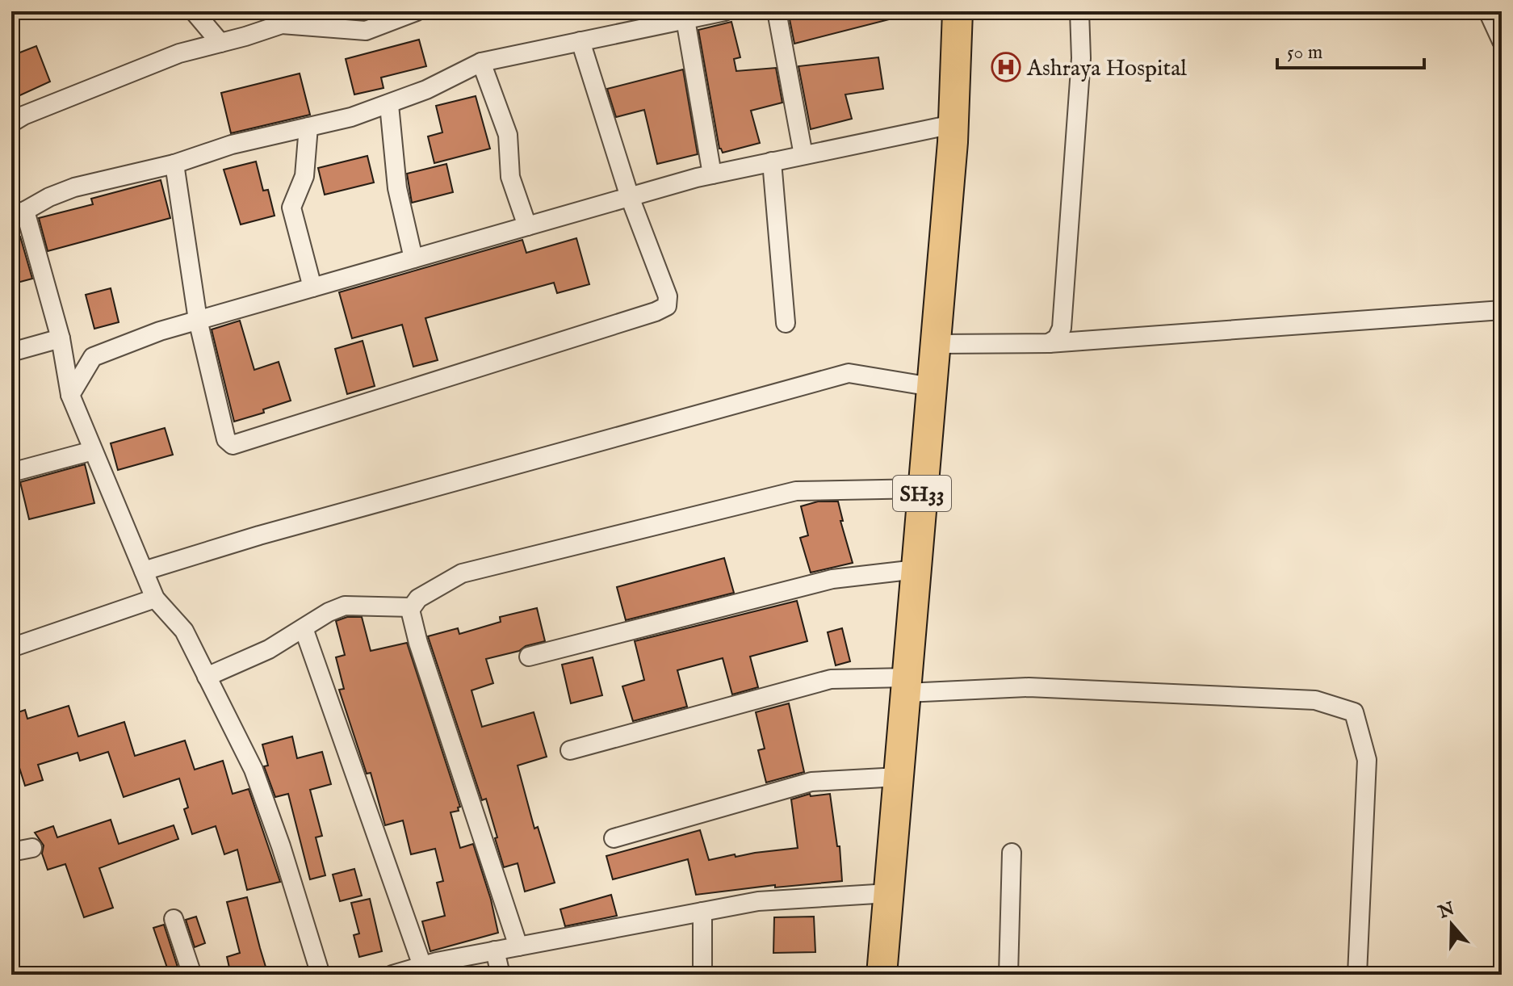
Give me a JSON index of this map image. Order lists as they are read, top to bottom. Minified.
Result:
{"streets":{"main road":["SH33"]},"places":{"hospital":["Ashraya Hospital"]},"scale_bar":"50 m","north":"top"}
